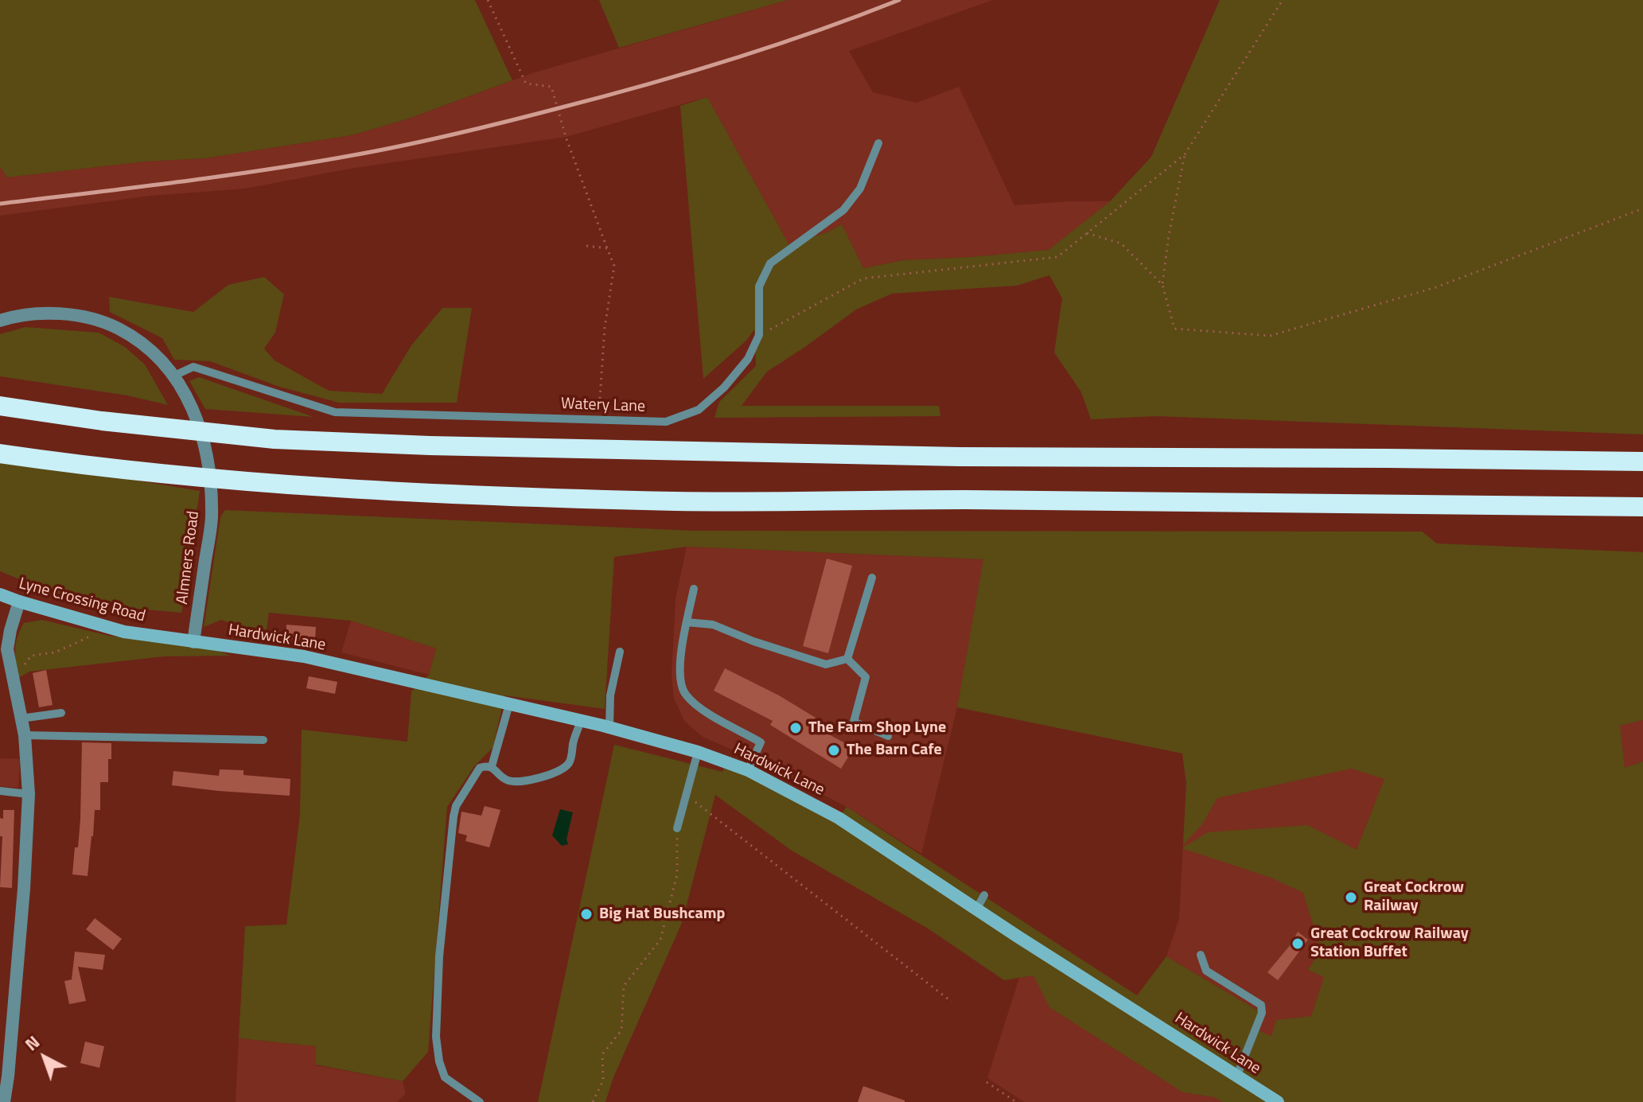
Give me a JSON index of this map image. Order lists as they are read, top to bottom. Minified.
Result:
{"streets":{"street":["Almners Road","Lyne Crossing Road","Hardwick Lane"],"lane":["Watery Lane"]},"crossings":[["Watery Lane","Almners Road"],["Almners Road","Lyne Crossing Road"],["Almners Road","Hardwick Lane"],["Lyne Crossing Road","Hardwick Lane"]],"places":["The Farm Shop Lyne","The Barn Cafe","Great Cockrow Railway","Big Hat Bushcamp","Great Cockrow Railway Station Buffet"],"north":"top left"}
